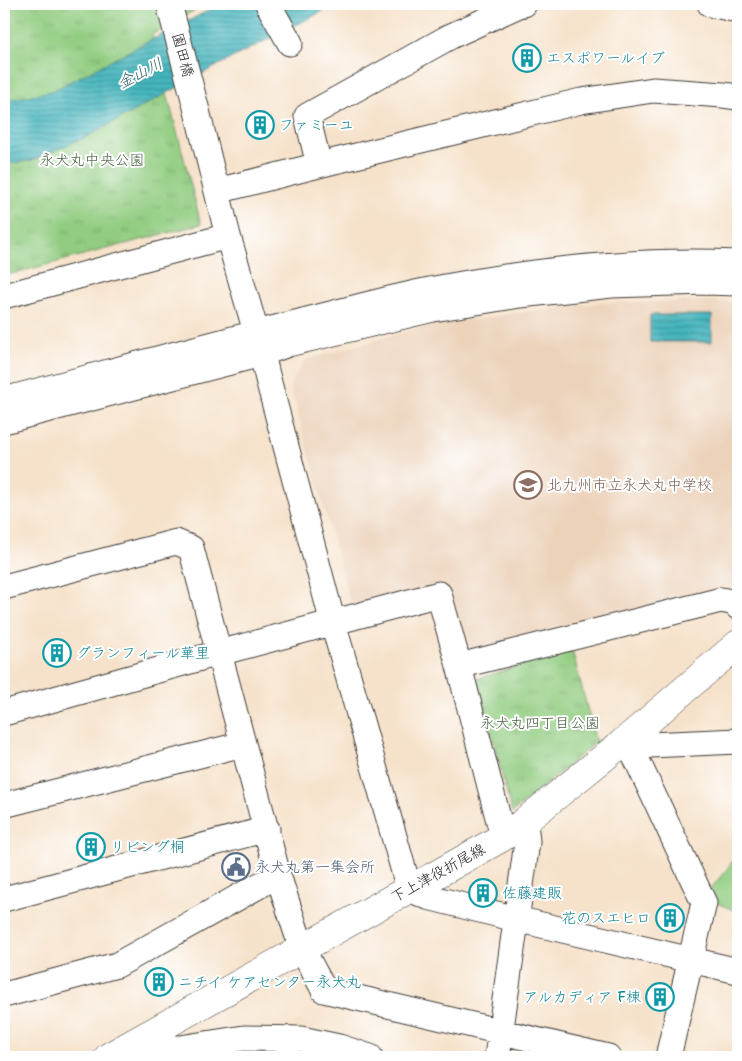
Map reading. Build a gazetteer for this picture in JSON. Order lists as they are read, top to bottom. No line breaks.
{"streets":{"main road":["下上津役折尾線"],"street":["園田橋"]},"crossings":[["園田橋","下上津役折尾線"]],"water":["金山川"],"parks":["永犬丸中央公園","永犬丸四丁目公園"],"places":{"building":["エスポワールイブ","ファミーユ","グランフィール華里","リビング桐","佐藤建販","花のスエヒロ","ニチイ ケアセンター永犬丸","アルカディア F棟"],"school or university":["北九州市立永犬丸中学校"],"public building":["永犬丸第一集会所"]}}
